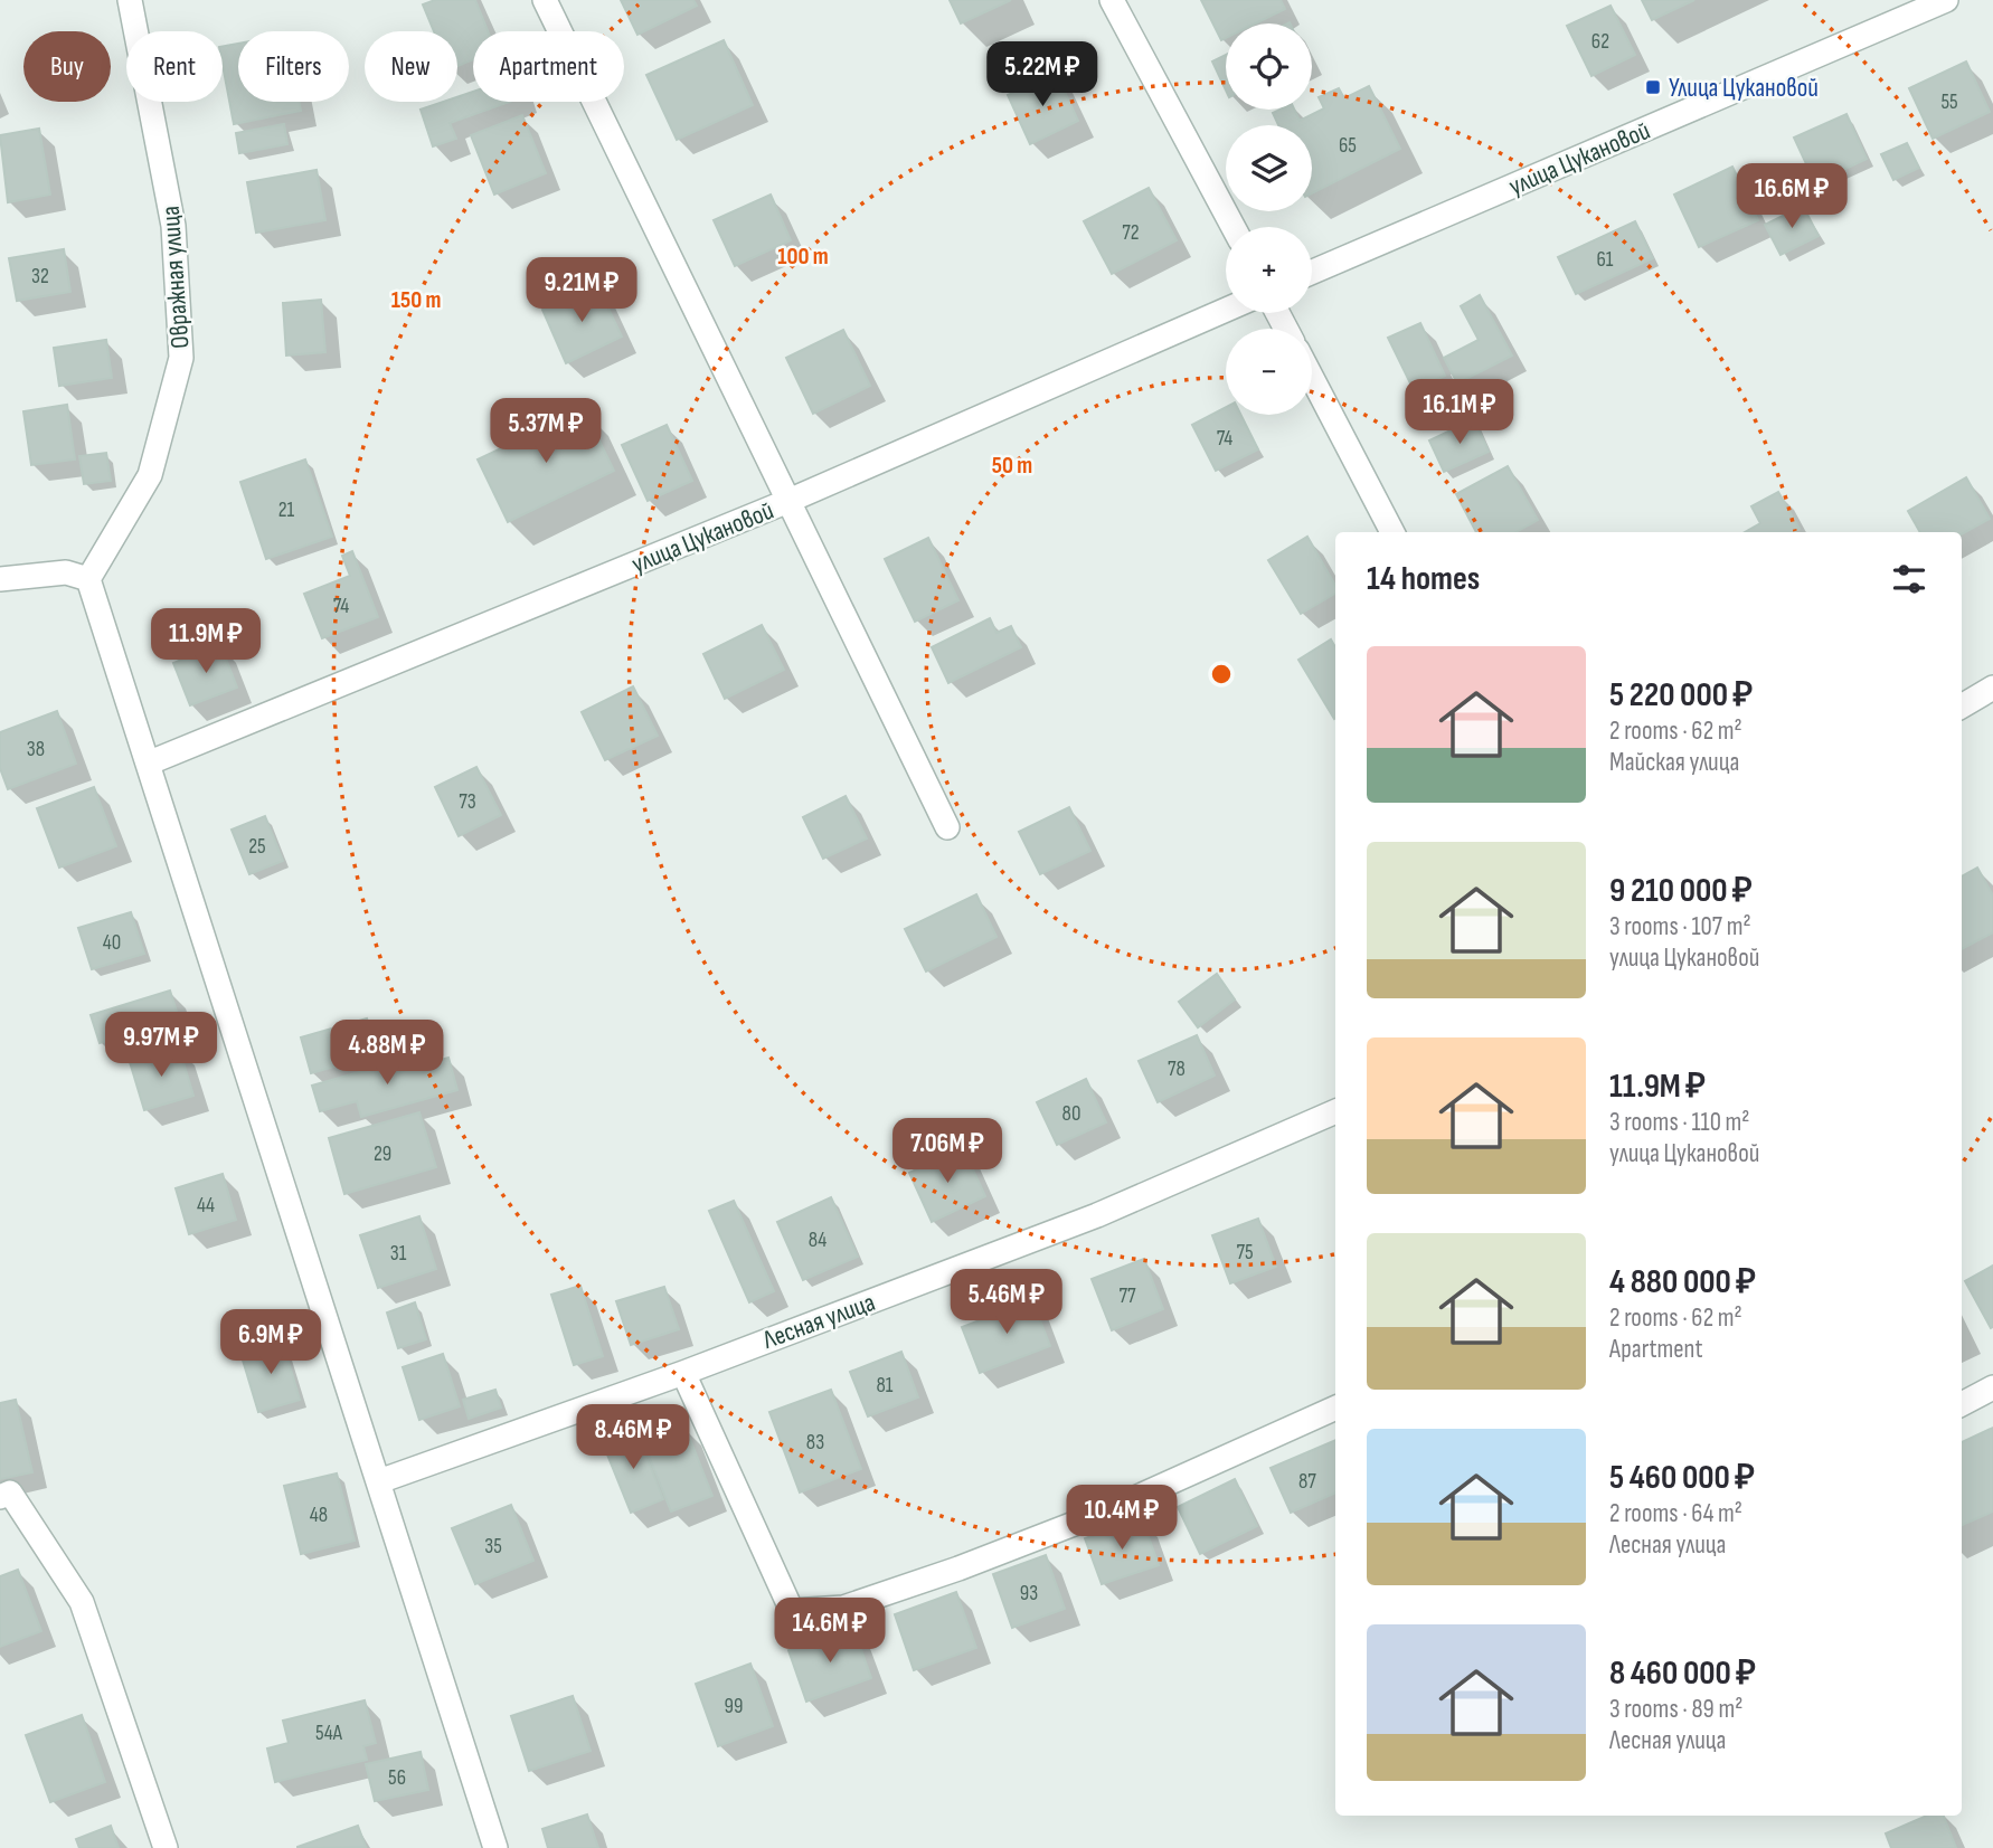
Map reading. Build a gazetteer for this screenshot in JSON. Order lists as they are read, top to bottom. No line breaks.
{"streets":{"street":["улица Цукановой","Овражная улица","Лесная улица"]},"places":{"transit":["Улица Цукановой"]},"house_numbers":["62","55","65","72","61","32","74","21","74","38","73","25","40","78","80","29","44","84","75","31","77","81","83","87","48","35","93","99","54А","56"],"page":{"map_buttons":["+","−"],"chip":["Buy","Rent","Filters","New","Apartment"],"price":["5.22M ₽","16.6M ₽","9.21M ₽","16.1M ₽","5.37M ₽","11.9M ₽","9.97M ₽","4.88M ₽","7.06M ₽","5.46M ₽","6.9M ₽","8.46M ₽","10.4M ₽","14.6M ₽"],"heading":"14 homes","list":[{"name":"5 220 000 ₽","note":"2 rooms · 62 m² · Майская улица"},{"name":"9 210 000 ₽","note":"3 rooms · 107 m² · улица Цукановой"},{"name":"11.9M ₽","note":"3 rooms · 110 m² · улица Цукановой"},{"name":"4 880 000 ₽","note":"2 rooms · 62 m² · Apartment"},{"name":"5 460 000 ₽","note":"2 rooms · 64 m² · Лесная улица"},{"name":"8 460 000 ₽","note":"3 rooms · 89 m² · Лесная улица"}]},"rings":["100 m","150 m","50 m"]}
